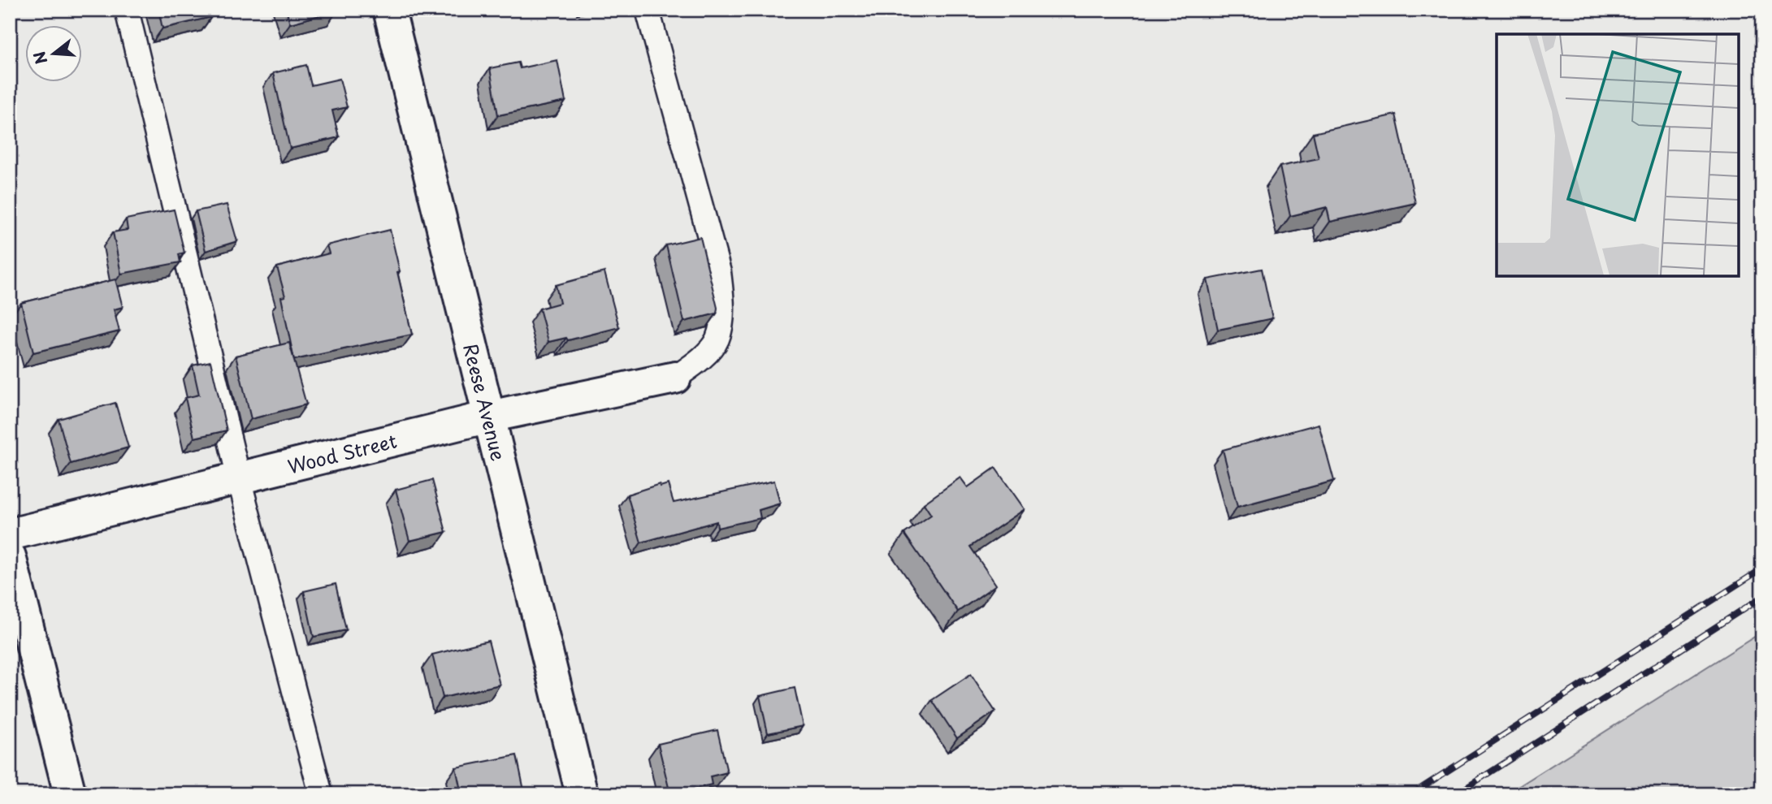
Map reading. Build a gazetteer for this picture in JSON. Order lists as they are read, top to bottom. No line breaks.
{"streets":{"street":["Reese Avenue","Wood Street"]},"crossings":[["Reese Avenue","Wood Street"]],"north":"left"}
